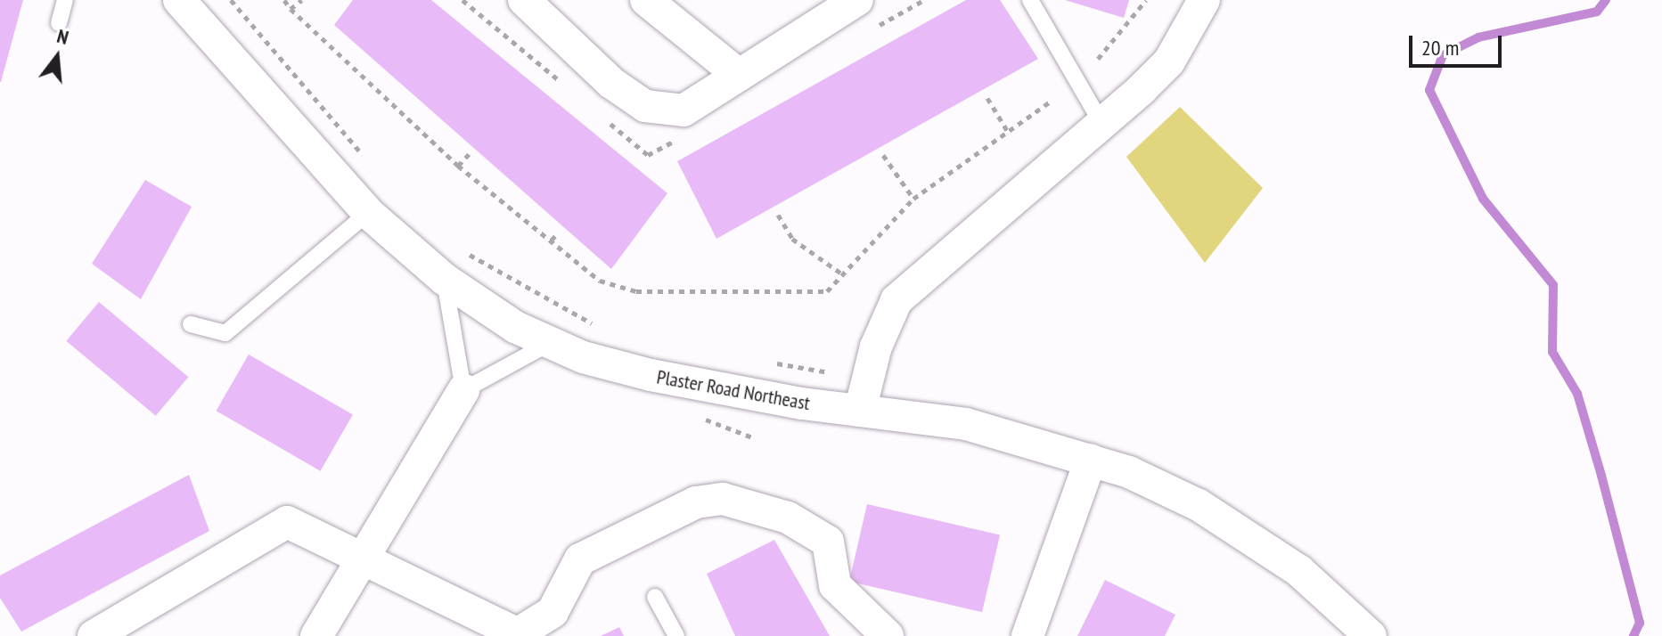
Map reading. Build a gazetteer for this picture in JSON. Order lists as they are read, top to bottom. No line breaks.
{"streets":{"street":["Plaster Road Northeast"]},"scale_bar":"20 m","north":"top"}
